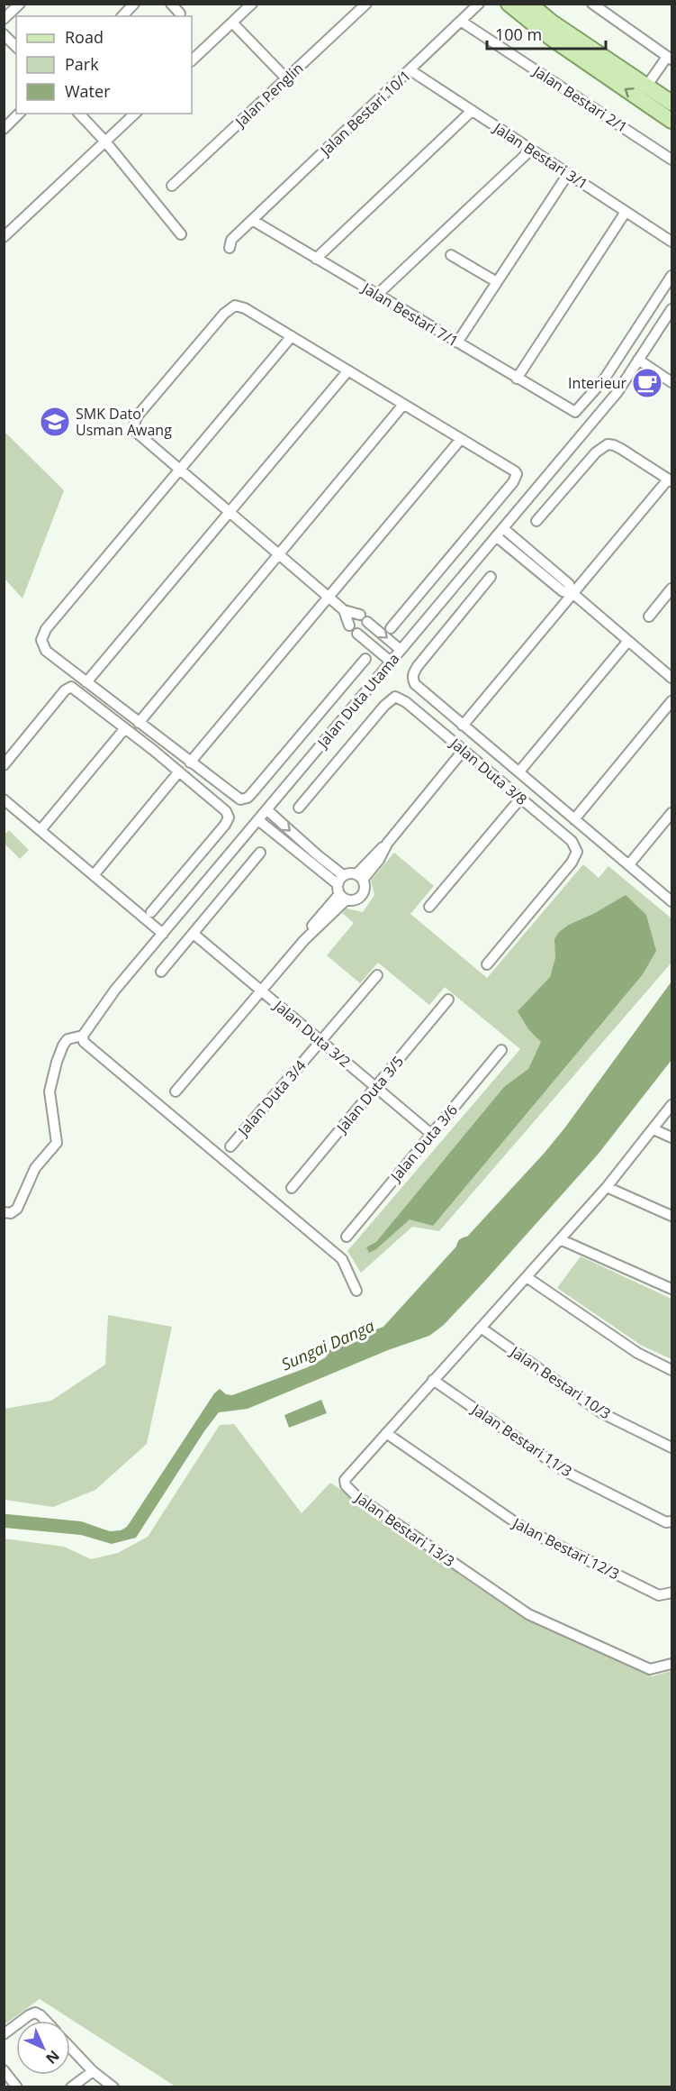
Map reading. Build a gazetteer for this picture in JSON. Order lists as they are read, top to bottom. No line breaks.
{"streets":{"street":["Jalan Penglin","Jalan Bestari 2/1","Jalan Bestari 10/1","Jalan Bestari 3/1","Jalan Bestari 7/1","Jalan Duta Utama","Jalan Duta 3/8","Jalan Duta 3/2","Jalan Duta 3/5","Jalan Duta 3/4","Jalan Duta 3/6","Jalan Bestari 10/3","Jalan Bestari 11/3","Jalan Bestari 13/3","Jalan Bestari 12/3"]},"crossings":[["Jalan Bestari 2/1","Jalan Bestari 10/1"],["Jalan Bestari 10/1","Jalan Bestari 3/1"],["Jalan Bestari 10/1","Jalan Bestari 7/1"],["Jalan Duta 3/2","Jalan Duta 3/5"],["Jalan Duta 3/2","Jalan Duta 3/4"],["Jalan Duta 3/2","Jalan Duta 3/6"],["Jalan Bestari 10/3","Jalan Bestari 13/3"],["Jalan Bestari 11/3","Jalan Bestari 13/3"],["Jalan Bestari 13/3","Jalan Bestari 12/3"]],"water":["Sungai Danga"],"places":{"cafe":["Interieur"],"school or university":["SMK Dato' Usman Awang"]},"legend":["Road","Park","Water"],"scale_bar":"100 m","north":"bottom right"}
